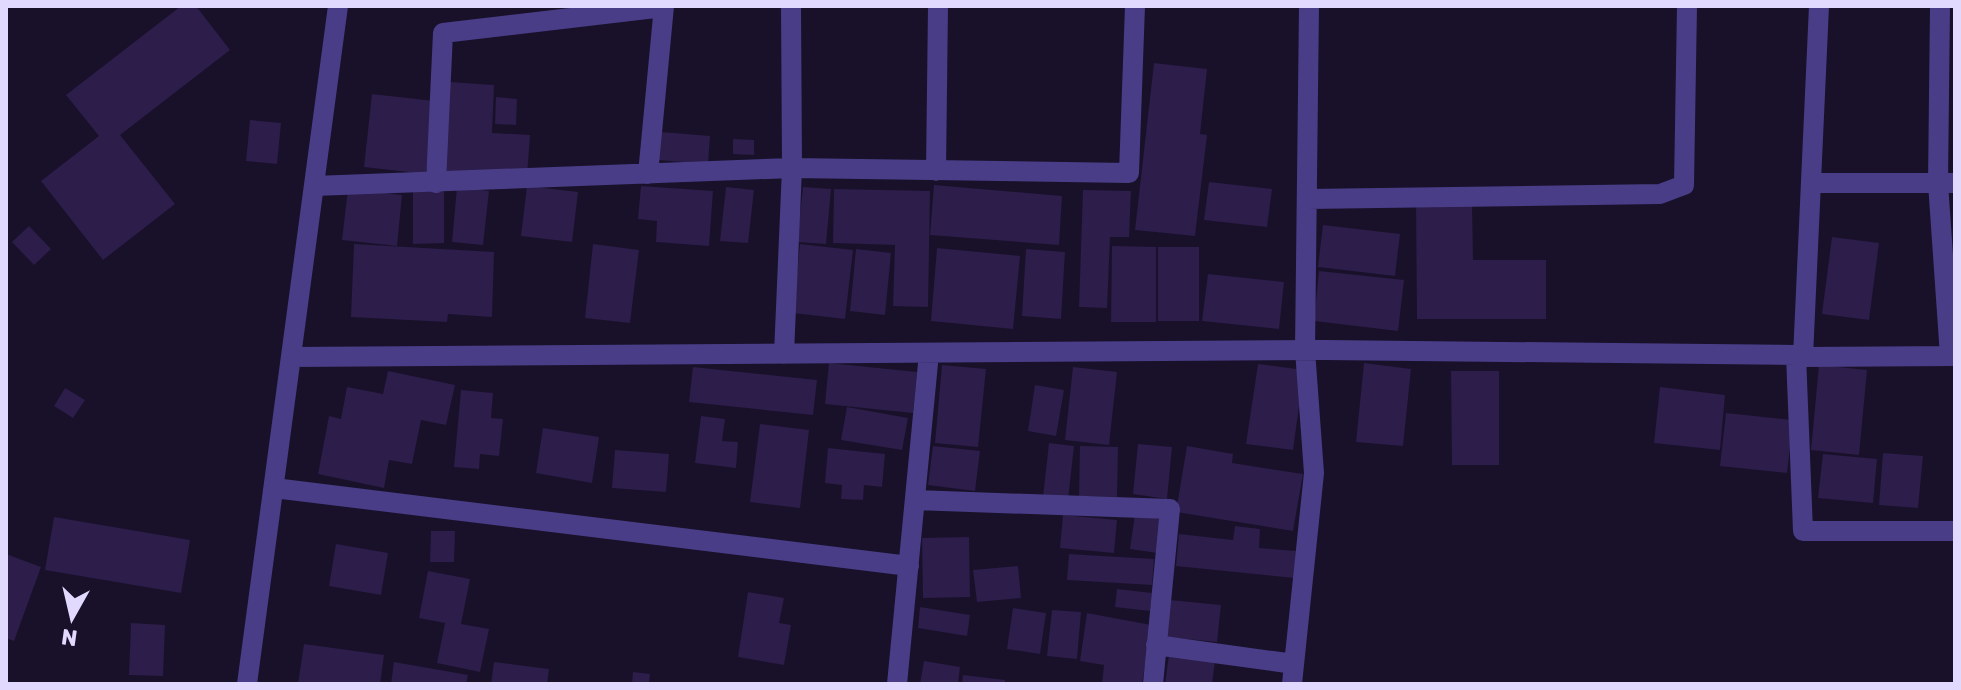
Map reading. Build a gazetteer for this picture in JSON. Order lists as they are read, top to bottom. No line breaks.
{"north":"bottom"}
